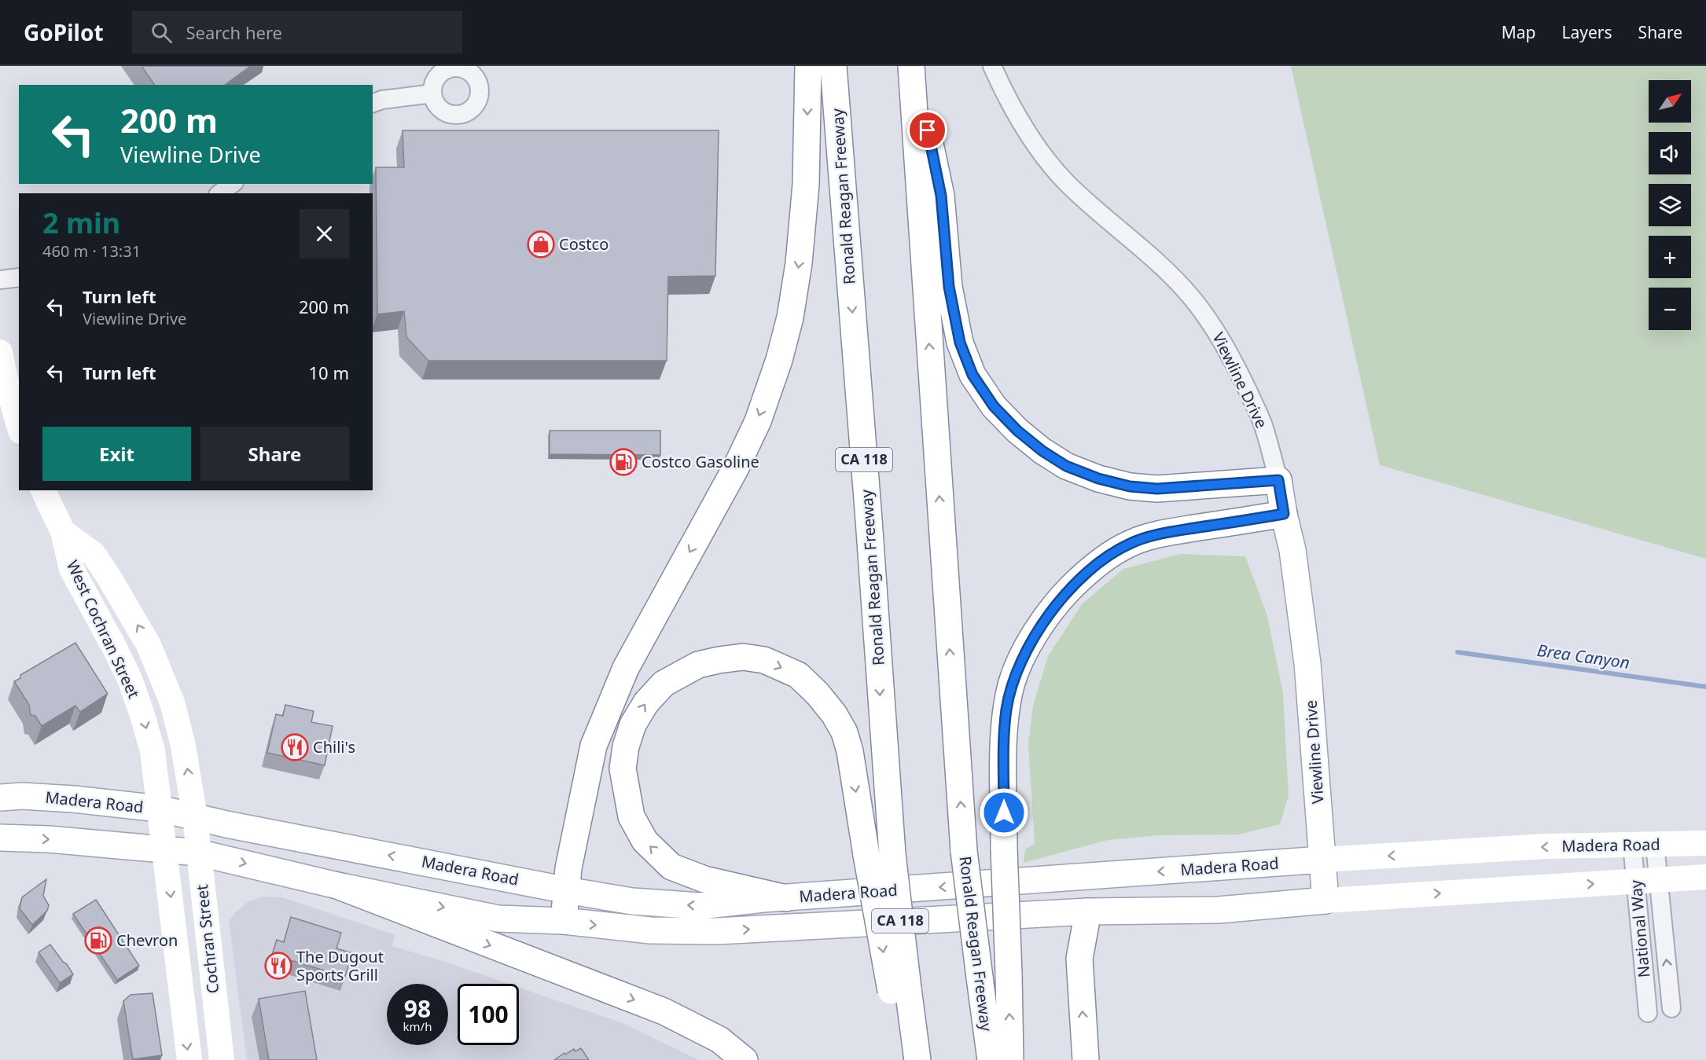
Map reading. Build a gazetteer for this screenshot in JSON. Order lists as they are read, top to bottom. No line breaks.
{"streets":{"main road":["Ronald Reagan Freeway","Viewline Drive","CA 118","Madera Road"],"street":["West Cochran Street","National Way","Cochran Street"]},"crossings":[["Viewline Drive","Madera Road"],["West Cochran Street","Madera Road"],["West Cochran Street","Cochran Street"],["Madera Road","National Way"],["Madera Road","Cochran Street"]],"water":["Brea Canyon"],"places":{"shop":["Costco"],"fuel station":["Costco Gasoline","Chevron"],"restaurant":["Chili's","The Dugout Sports Grill"]},"north":"top right","page":{"header":"GoPilot","search":"Search here","nav":["Map","Layers","Share"],"map_buttons":["+","−"],"turn":["200 m","Viewline Drive"],"heading":["2 min","460 m · 13:31"],"list":[{"name":"Turn left","note":"Viewline Drive","value":"200 m"},{"name":"Turn left","value":"10 m"}],"buttons":["Exit","Share"],"speed":"98 km/h","limit":"100"}}
